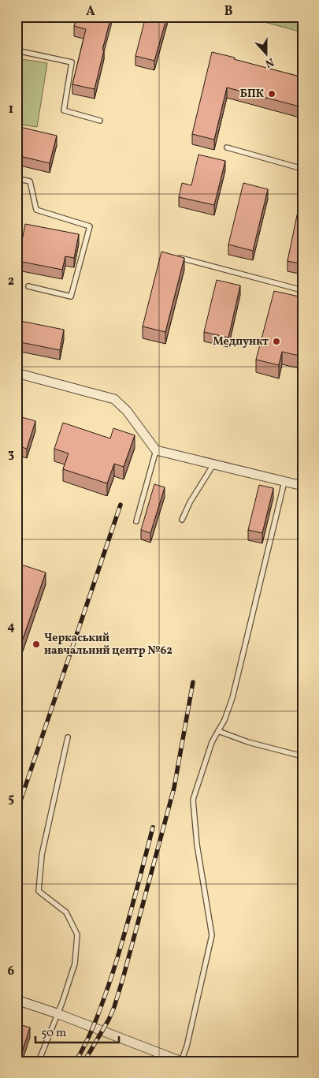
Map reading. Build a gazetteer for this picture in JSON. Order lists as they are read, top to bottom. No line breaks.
{"places":["БПК","Медпункт","Черкаський навчальний центр №62"],"scale_bar":"50 m","north":"bottom","grid":{"columns":["A","B"],"rows":["1","2","3","4","5","6"]}}
